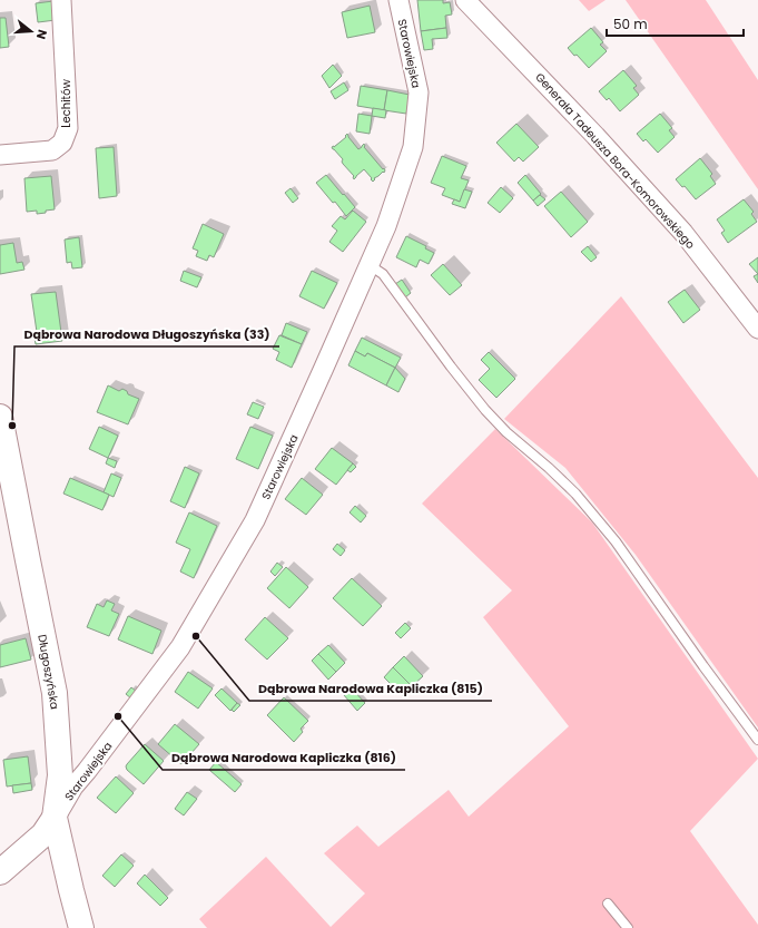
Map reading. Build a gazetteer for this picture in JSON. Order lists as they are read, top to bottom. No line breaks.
{"streets":{"street":["Starowiejska","Lechitów","Generała Tadeusza Bora-Komorowskiego","Długoszyńska"]},"crossings":[["Starowiejska","Długoszyńska"]],"places":["Dąbrowa Narodowa Długoszyńska (33)","Dąbrowa Narodowa Kapliczka (815)","Dąbrowa Narodowa Kapliczka (816)"],"scale_bar":"50 m","north":"right"}
